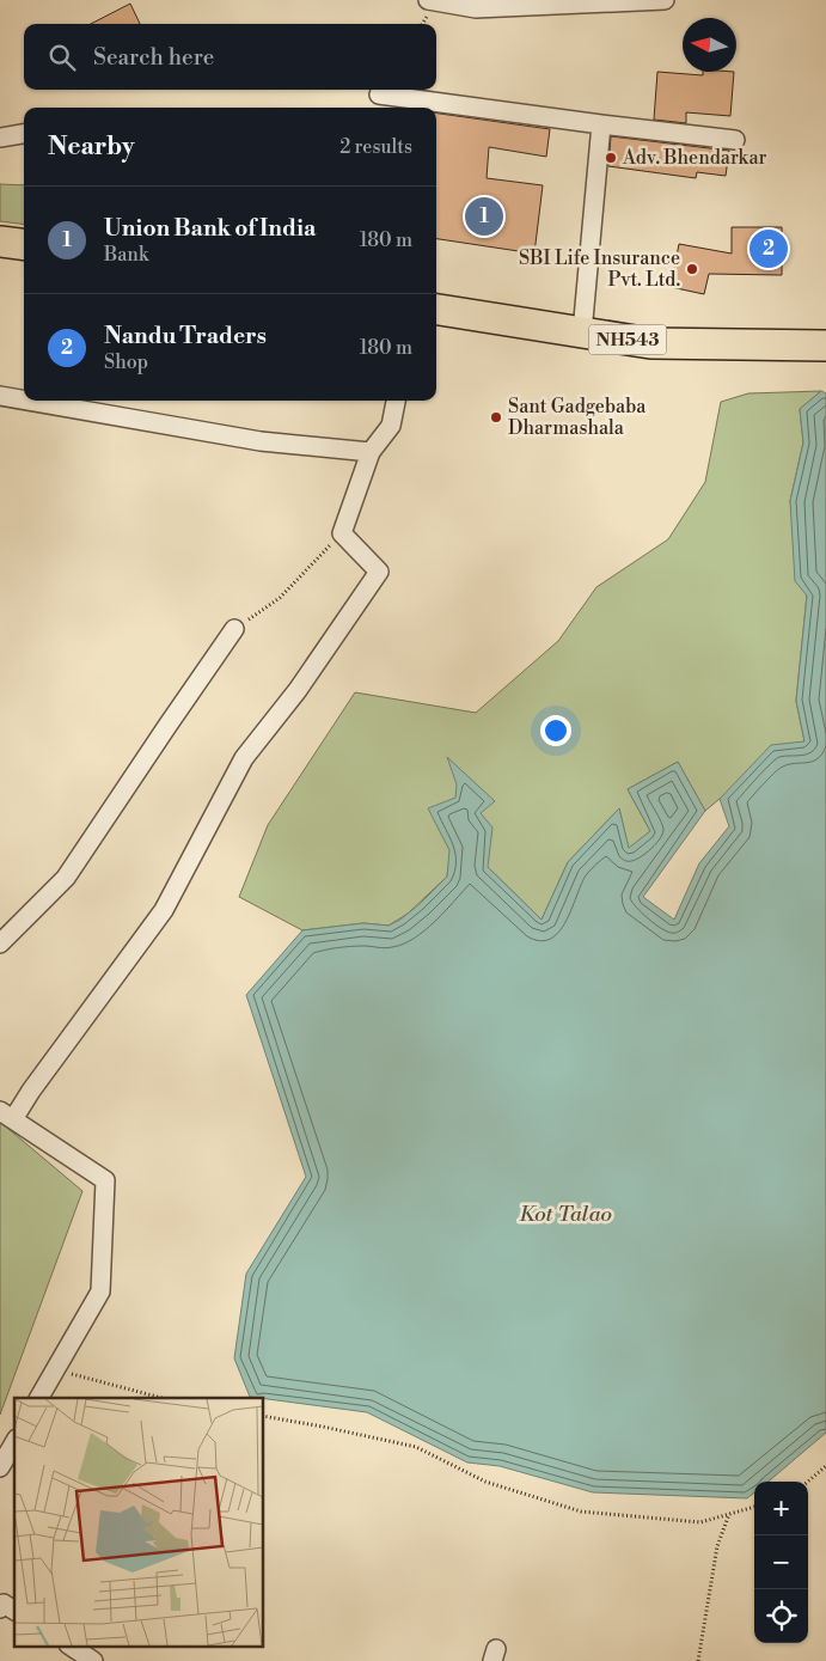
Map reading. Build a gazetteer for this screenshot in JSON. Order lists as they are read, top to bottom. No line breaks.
{"streets":{"highway":["NH543"]},"water":["Kot Talao"],"places":["Adv. Bhendarkar","SBI Life Insurance Pvt. Ltd.","Sant Gadgebaba Dharmashala"],"north":"left","page":{"search":"Search here","heading":["Nearby","2 results"],"list":[{"mark":"1","name":"Union Bank of India","note":"Bank","value":"180 m"},{"mark":"2","name":"Nandu Traders","note":"Shop","value":"180 m"}],"pins":["1","2"],"map_buttons":["+","−"]}}
